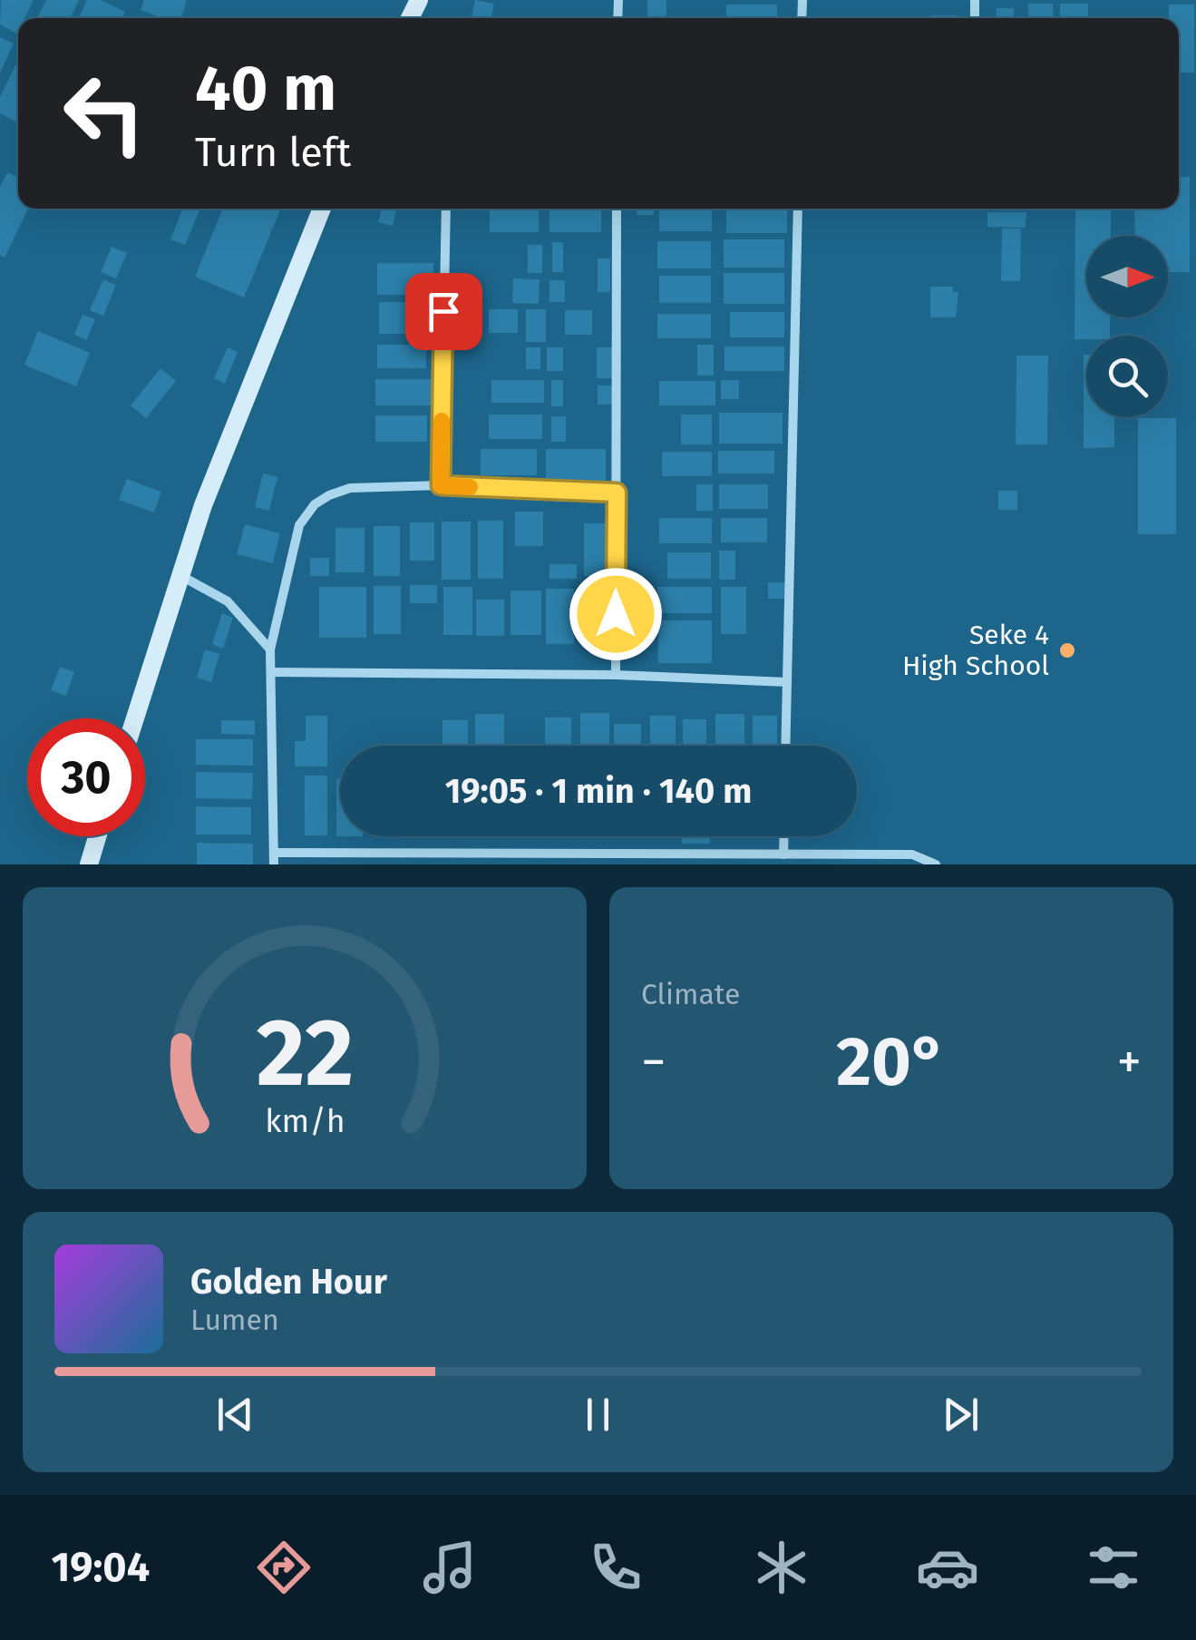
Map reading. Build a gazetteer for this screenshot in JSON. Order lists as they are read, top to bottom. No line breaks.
{"places":["Seke 4 High School"],"north":"right","page":{"turn":["40 m","Turn left"],"limit":"30","trip":"19:05 · 1 min · 140 m","tile":"Climate","heat":["−","20°","+"],"song":["Golden Hour","Lumen"],"tabs":"19:04","gauge":["22","km/h"]}}
